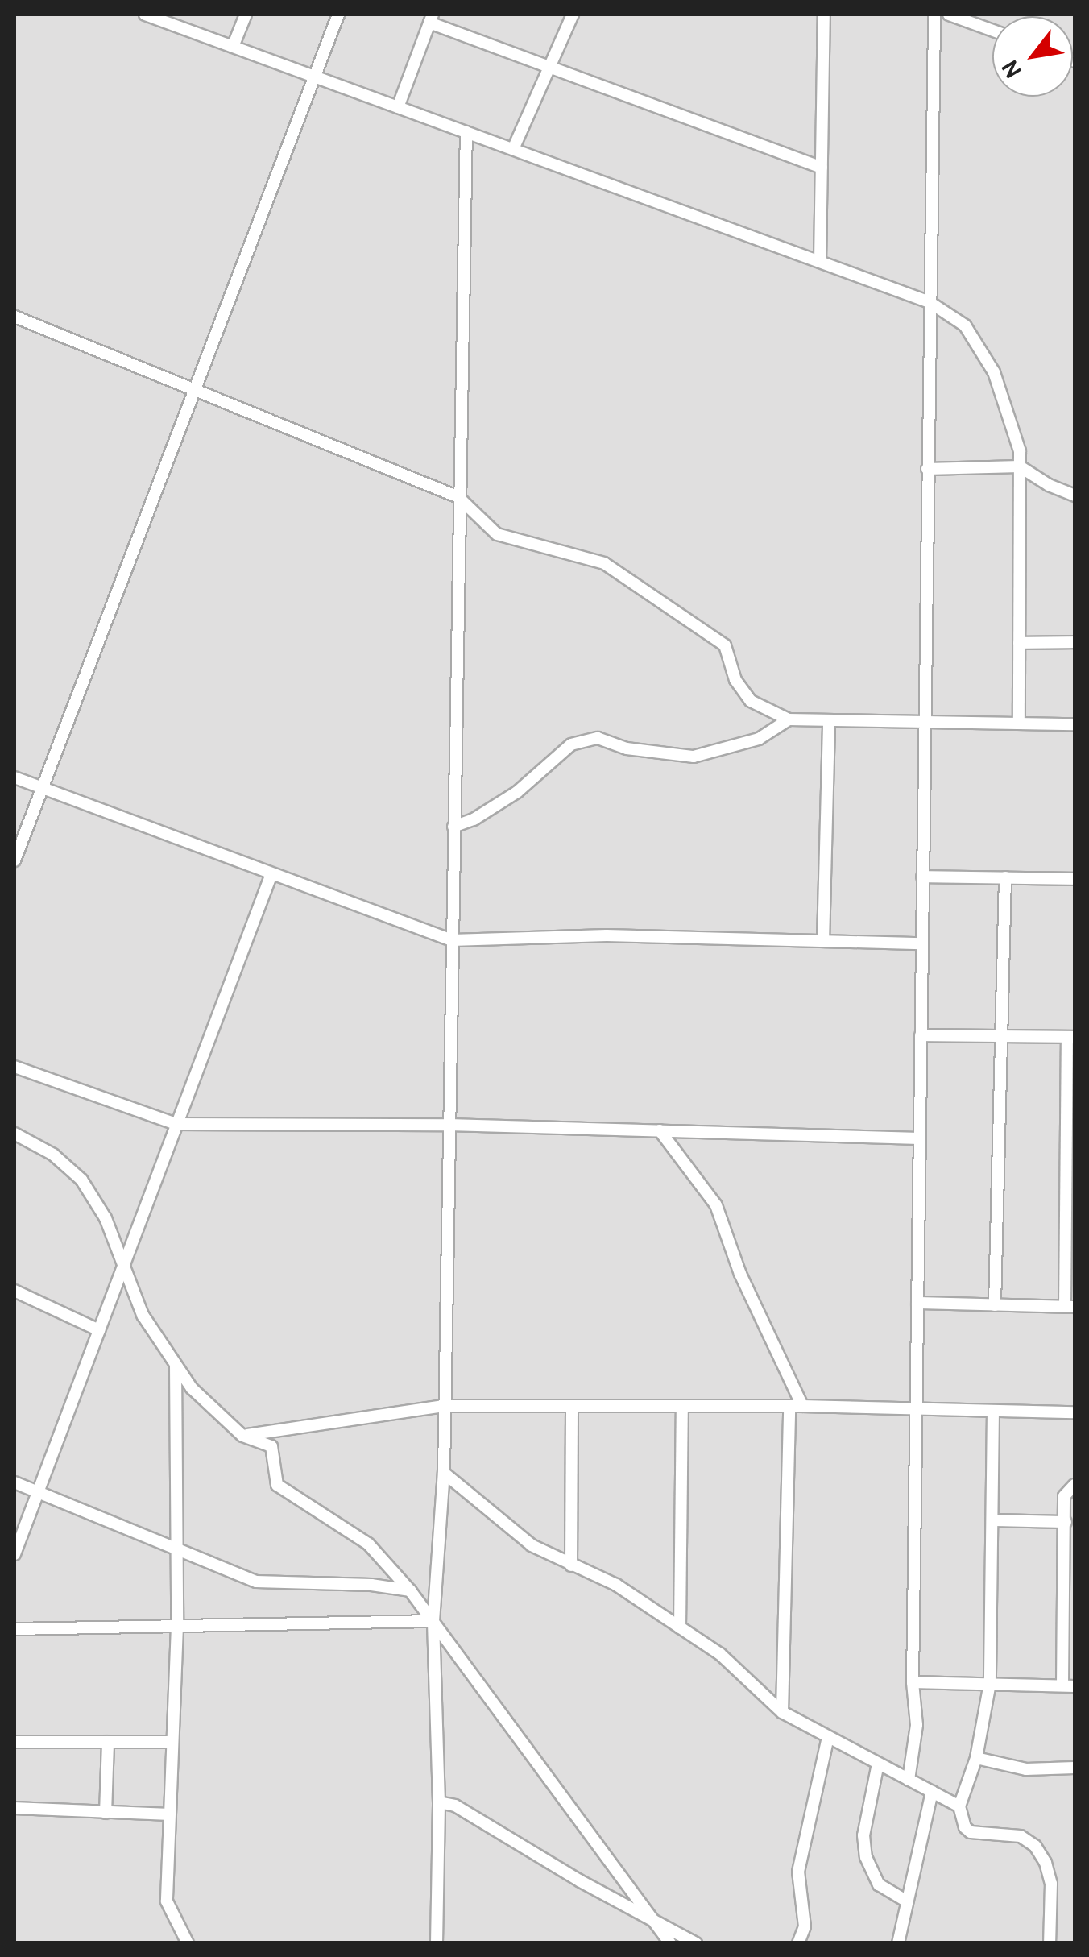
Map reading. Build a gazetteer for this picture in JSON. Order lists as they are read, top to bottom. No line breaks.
{"north":"bottom left"}
